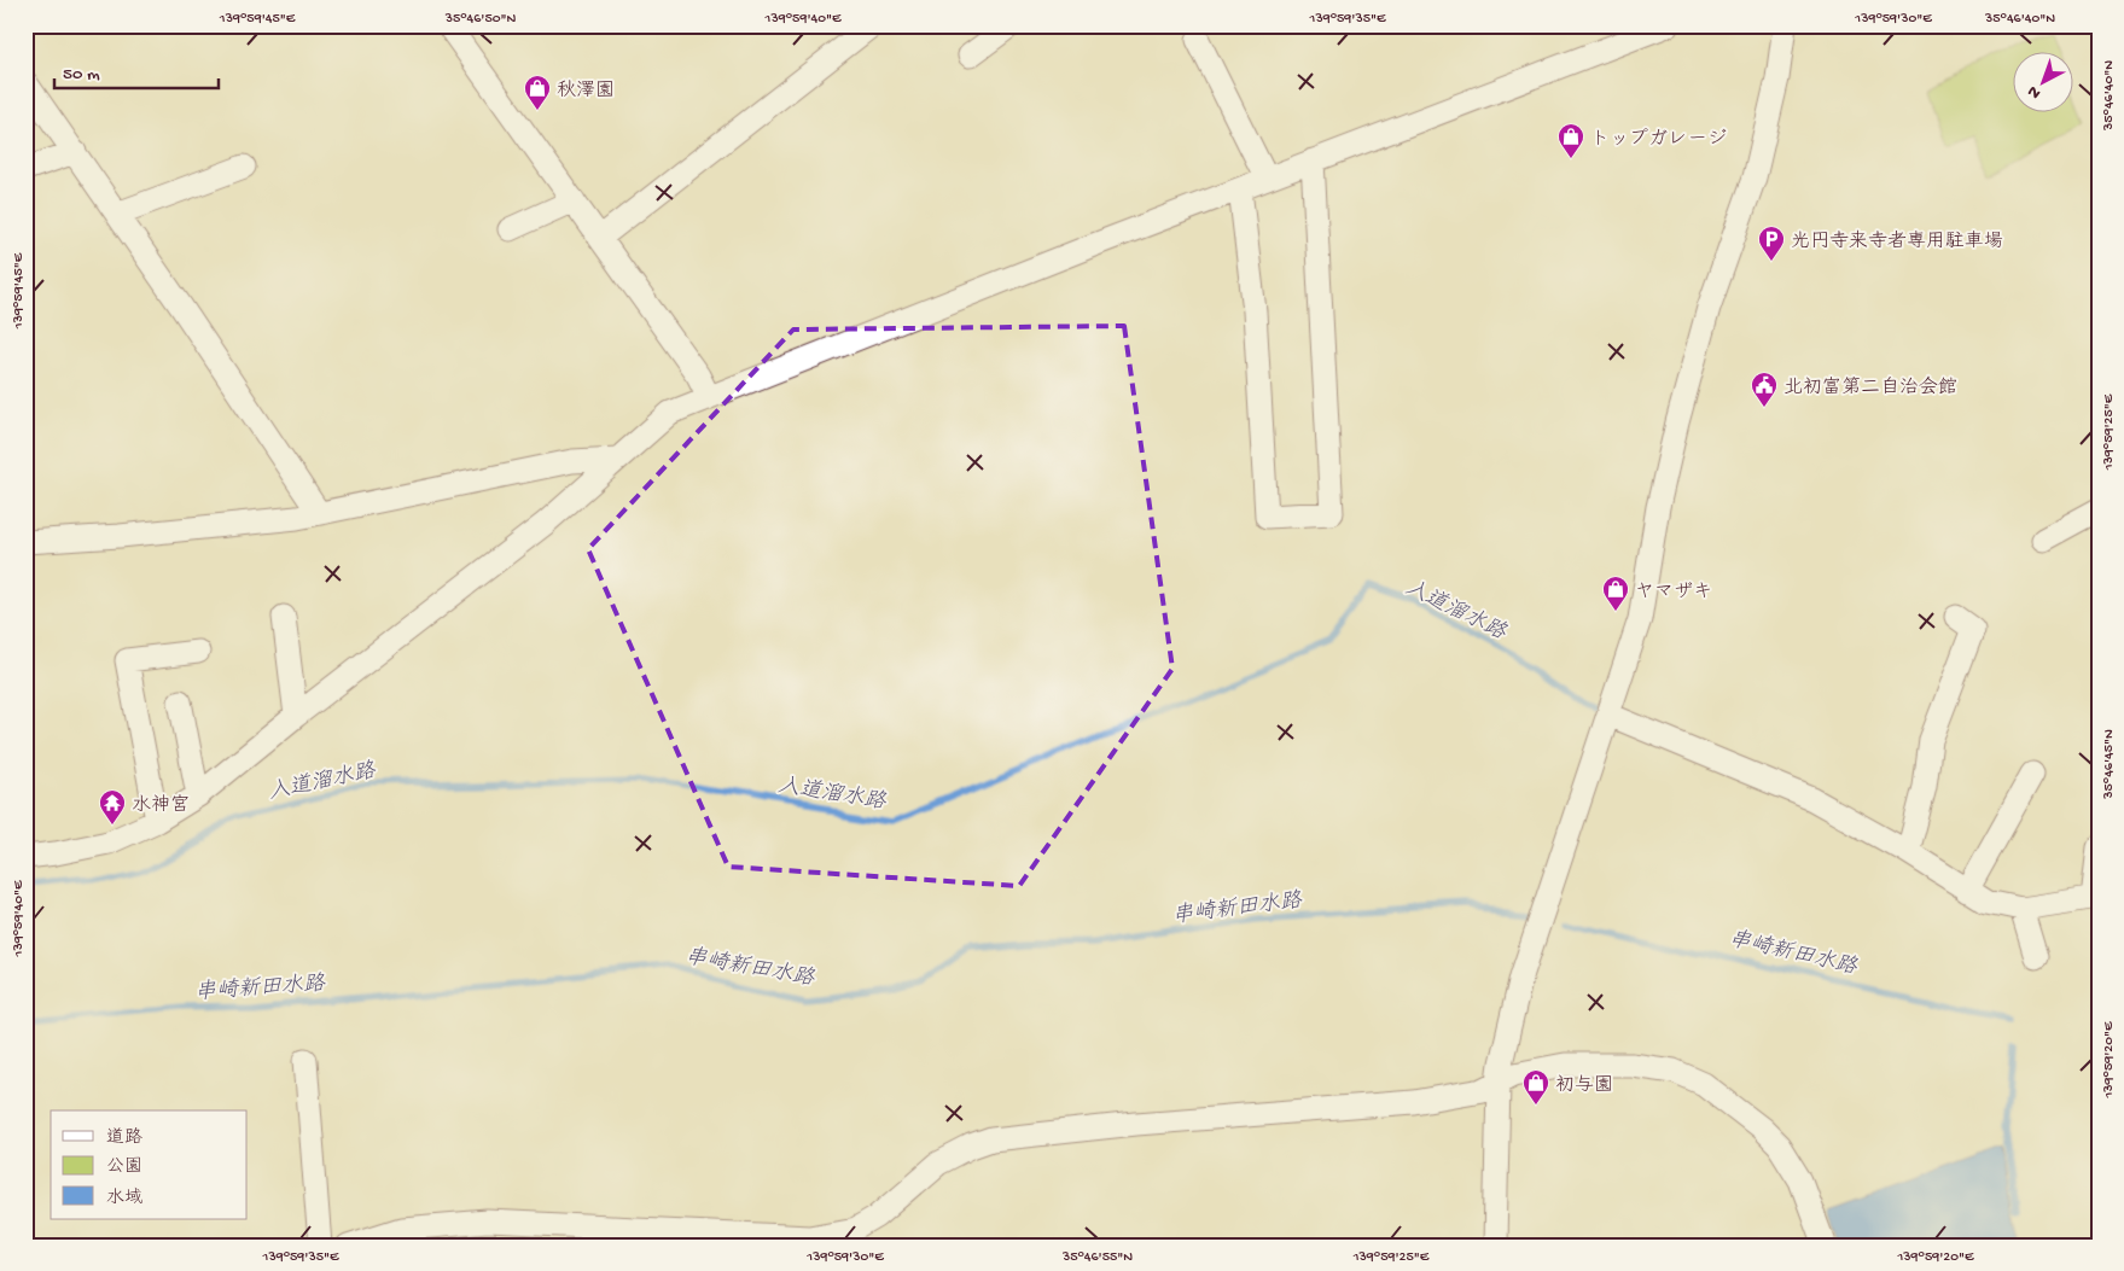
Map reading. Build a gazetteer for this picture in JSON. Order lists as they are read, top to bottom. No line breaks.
{"water":["入道溜水路","串崎新田水路"],"places":{"shop":["秋澤園","トップガレージ","ヤマザキ","初与園"],"parking":["光円寺来寺者専用駐車場"],"public building":["北初富第二自治会館"],"temple":["水神宮"]},"legend":["道路","公園","水域"],"scale_bar":"50 m","north":"bottom left","coordinates":["139°59'45\"E","35°46'50\"N","139°59'40\"E","139°59'35\"E","139°59'30\"E","35°46'40\"N","139°59'25\"E","35°46'45\"N","139°59'20\"E","35°46'55\"N"]}
